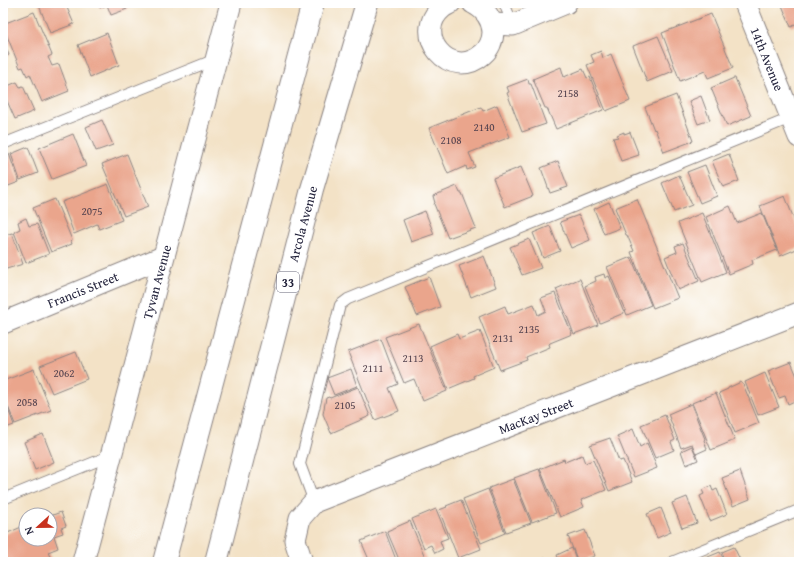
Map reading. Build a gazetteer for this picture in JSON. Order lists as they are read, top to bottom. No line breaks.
{"streets":{"main road":["Arcola Avenue","33"],"street":["14th Avenue","Tyvan Avenue","Francis Street","MacKay Street"]},"crossings":[["Tyvan Avenue","Francis Street"]],"house_numbers":["2158","2140","2108","2075","2135","2131","2113","2111","2062","2058","2105"],"north":"left"}
